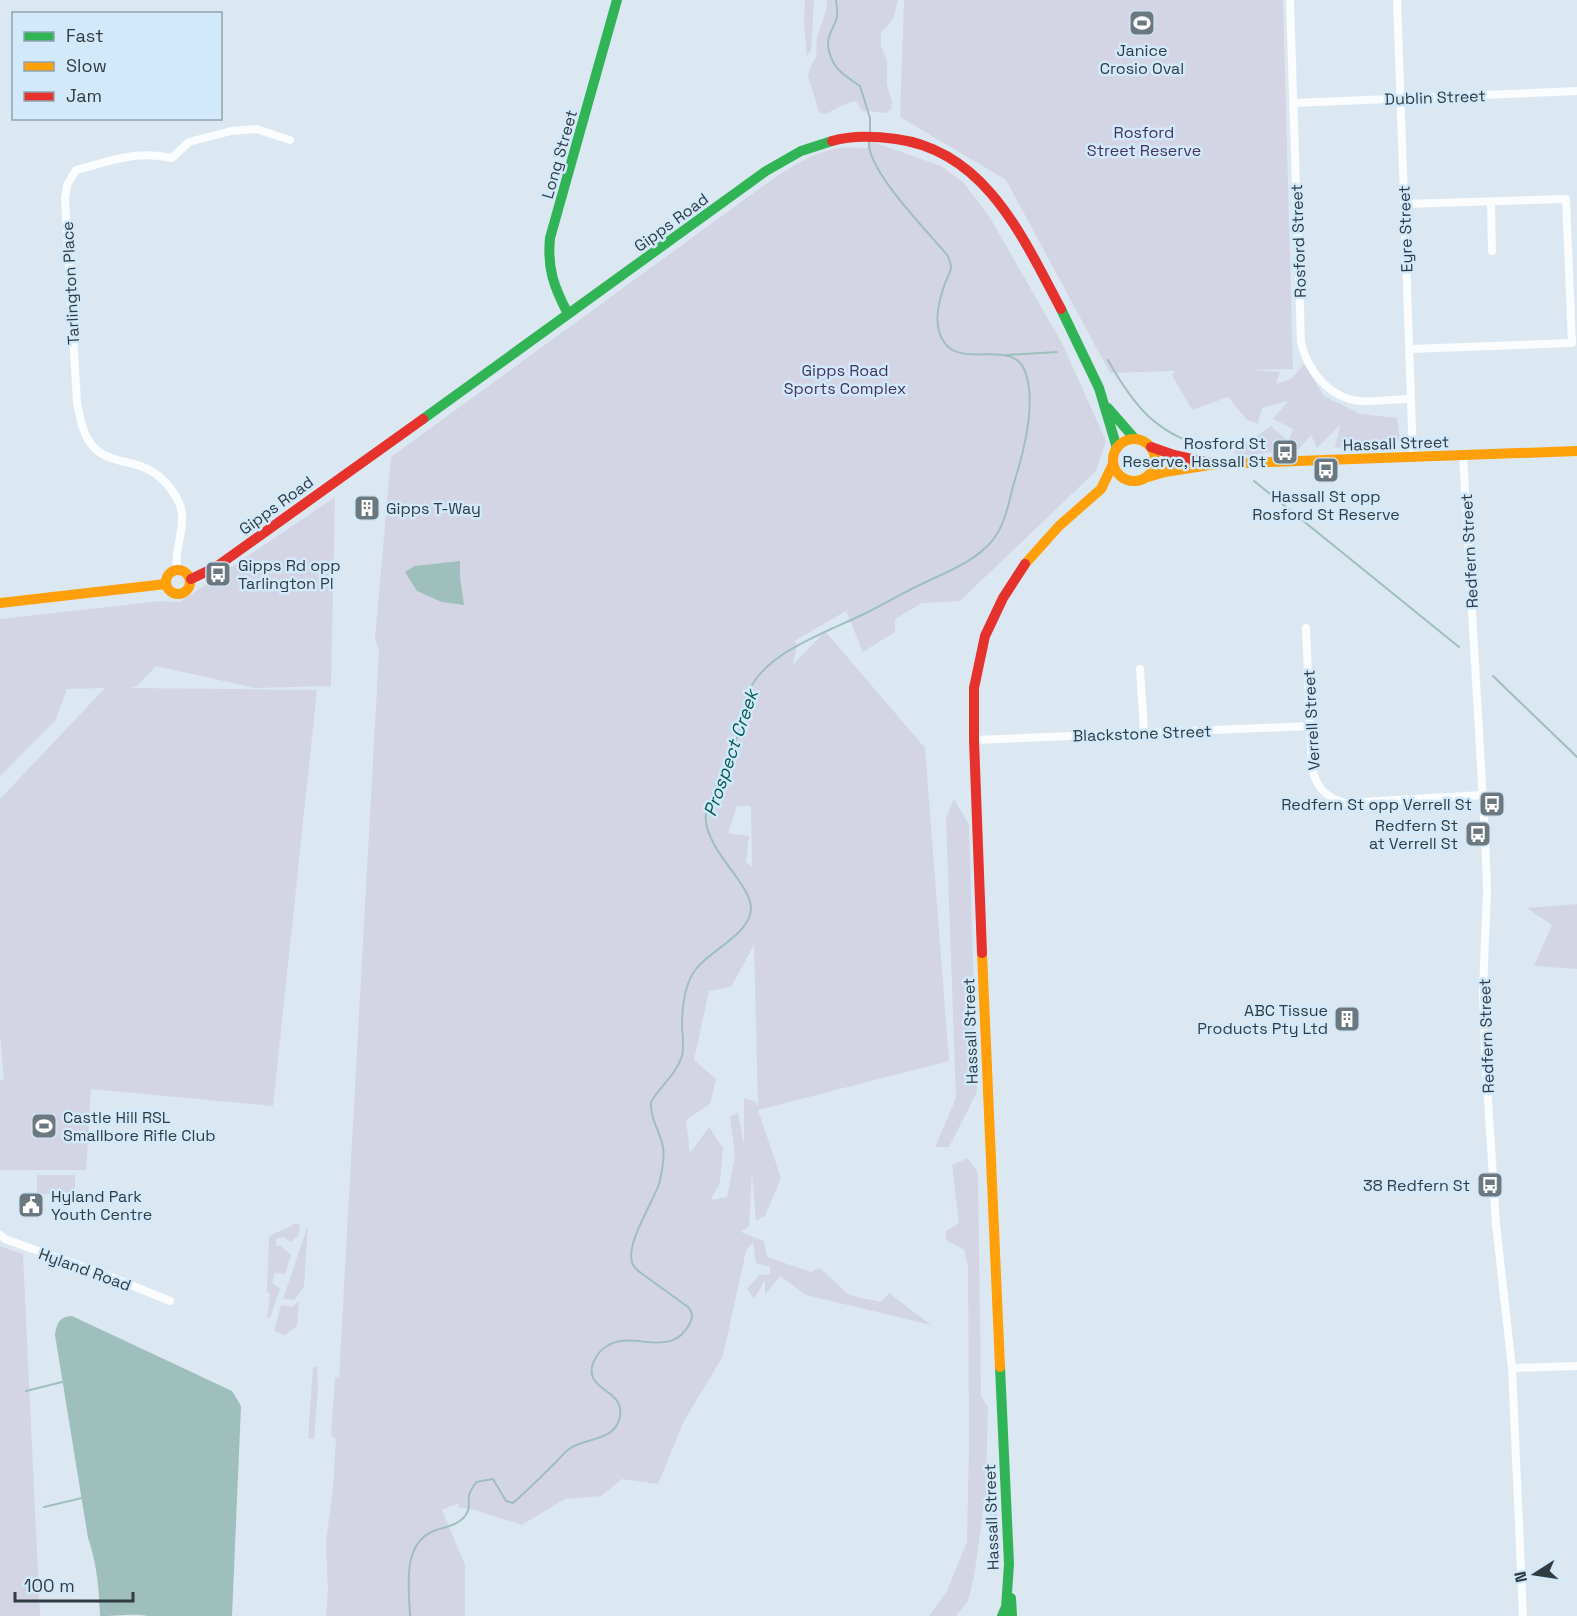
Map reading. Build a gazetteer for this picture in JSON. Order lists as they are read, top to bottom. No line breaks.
{"streets":{"main road":["Long Street","Gipps Road","Hassall Street"],"street":["Dublin Street","Eyre Street","Rosford Street","Tarlington Place","Redfern Street","Verrell Street","Blackstone Street","Hyland Road"]},"crossings":[["Dublin Street","Eyre Street"],["Dublin Street","Rosford Street"],["Long Street","Gipps Road"],["Gipps Road","Tarlington Place"],["Gipps Road","Hassall Street"],["Eyre Street","Rosford Street"],["Eyre Street","Hassall Street"],["Hassall Street","Redfern Street"],["Hassall Street","Blackstone Street"],["Redfern Street","Verrell Street"],["Verrell Street","Blackstone Street"]],"water":["Prospect Creek"],"parks":["Rosford Street Reserve","Gipps Road Sports Complex"],"places":{"sports":["Janice Crosio Oval","Castle Hill RSL Smallbore Rifle Club"],"bus stop":["Rosford St Reserve, Hassall St","Hassall St opp Rosford St Reserve","Gipps Rd opp Tarlington Pl","Redfern St opp Verrell St","Redfern St at Verrell St","38 Redfern St"],"building":["Gipps T-Way","ABC Tissue Products Pty Ltd"],"public building":["Hyland Park Youth Centre"]},"legend":["Fast","Slow","Jam"],"scale_bar":"100 m","north":"left"}
